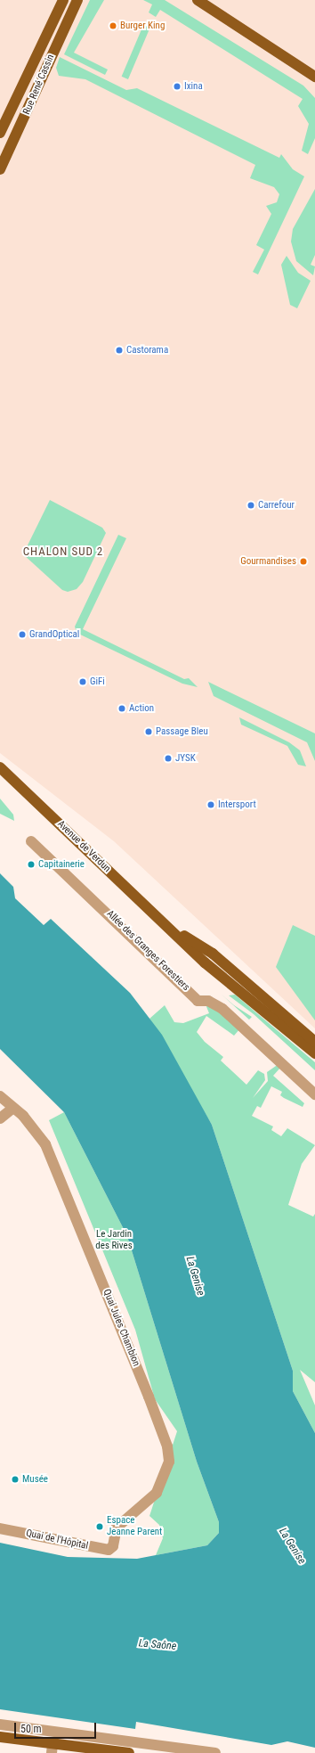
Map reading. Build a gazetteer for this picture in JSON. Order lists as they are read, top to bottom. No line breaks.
{"streets":{"main road":["Rue René Cassin","Avenue de Verdun"],"street":["Allée des Granges Forestiers","Quai Jules Chambion","Quai de l'Hôpital"]},"crossings":[["Quai Jules Chambion","Quai de l'Hôpital"]],"districts":["CHALON SUD 2"],"water":["La Genise","La Saône"],"parks":["Le Jardin des Rives"],"places":["Burger King","Ixina","Castorama","Carrefour","Gourmandises","GrandOptical","GiFi","Action","Passage Bleu","JYSK","Intersport","Capitainerie","Musée","Espace Jeanne Parent"],"scale_bar":"50 m"}
